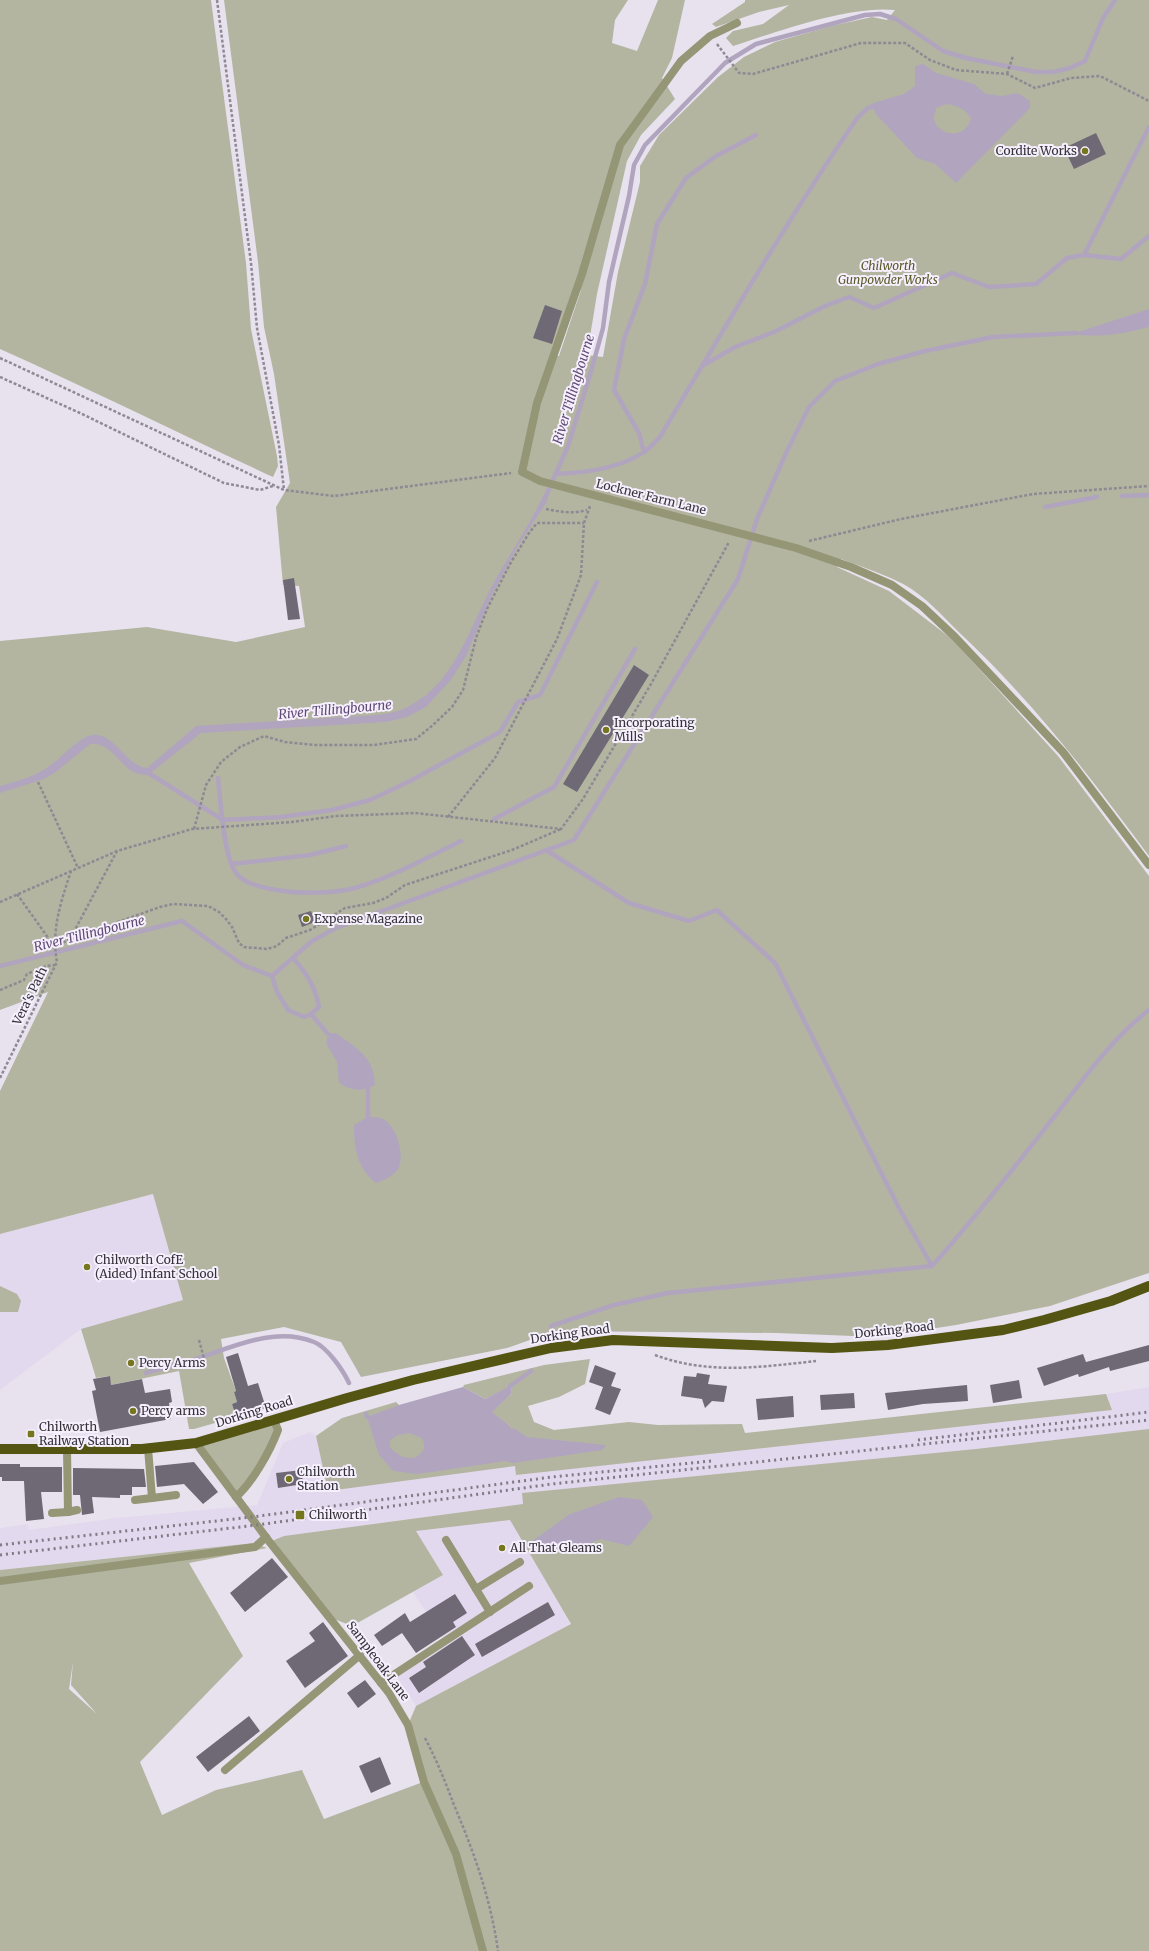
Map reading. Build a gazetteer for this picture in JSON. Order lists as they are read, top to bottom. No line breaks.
{"streets":{"main road":["Dorking Road"],"street":["Lockner Farm Lane","Sampleoak Lane"],"path":["Vera's Path"]},"crossings":[["Dorking Road","Sampleoak Lane"]],"water":["River Tillingbourne"],"parks":["Chilworth Gunpowder Works"],"places":{"other":["Cordite Works","Incorporating Mills","Expense Magazine","Chilworth CofE (Aided) Infant School","Percy Arms","Percy arms","Chilworth Station","All That Gleams"],"transit":["Chilworth Railway Station","Chilworth"]}}
